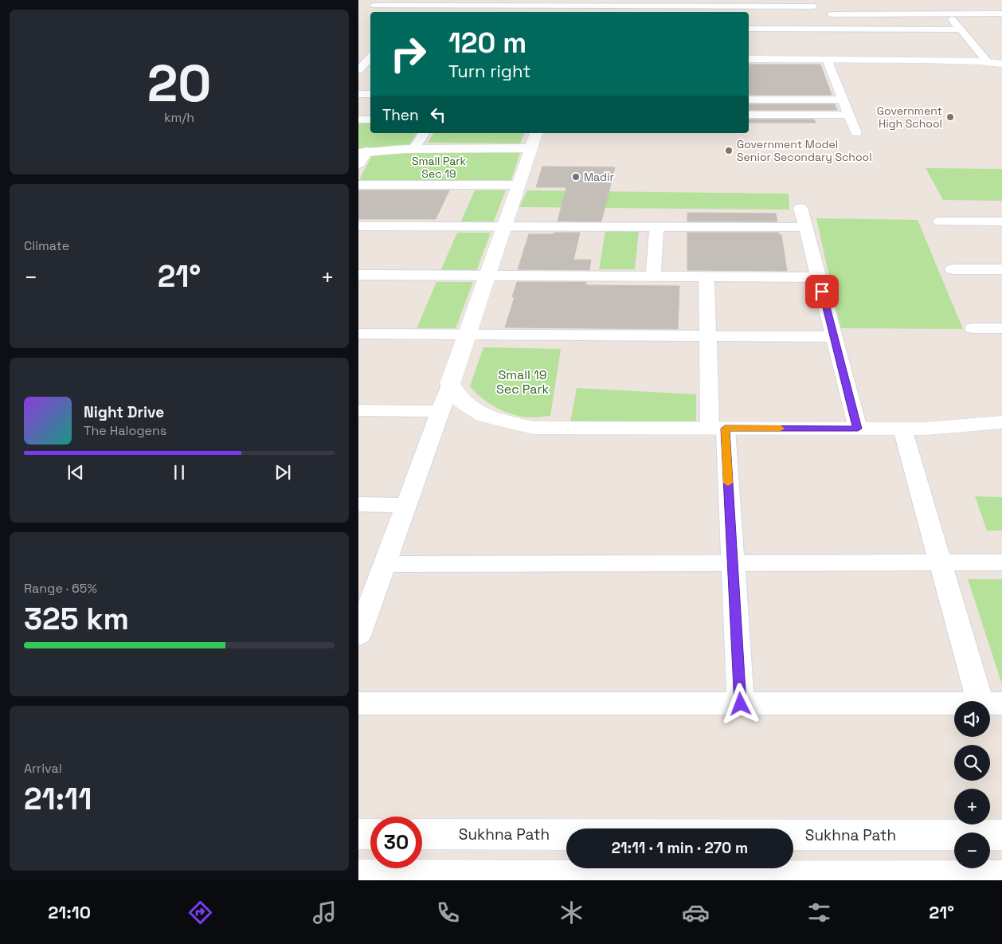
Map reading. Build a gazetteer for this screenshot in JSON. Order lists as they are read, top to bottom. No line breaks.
{"streets":{"street":["Sukhna Path"]},"parks":["Small Park Sec 19","Small 19 Sec Park"],"places":["Government High School","Government Model Senior Secondary School","Madir"],"page":{"tile":[["20","km/h"],"Climate",["Range · 65%","325 km"],["Arrival","21:11"]],"turn":["120 m","Turn right"],"then":"Then","heat":["−","21°","+"],"song":["Night Drive","The Halogens"],"map_buttons":["+","−"],"limit":"30","trip":"21:11 · 1 min · 270 m","tabs":["21:10","21°"]}}
